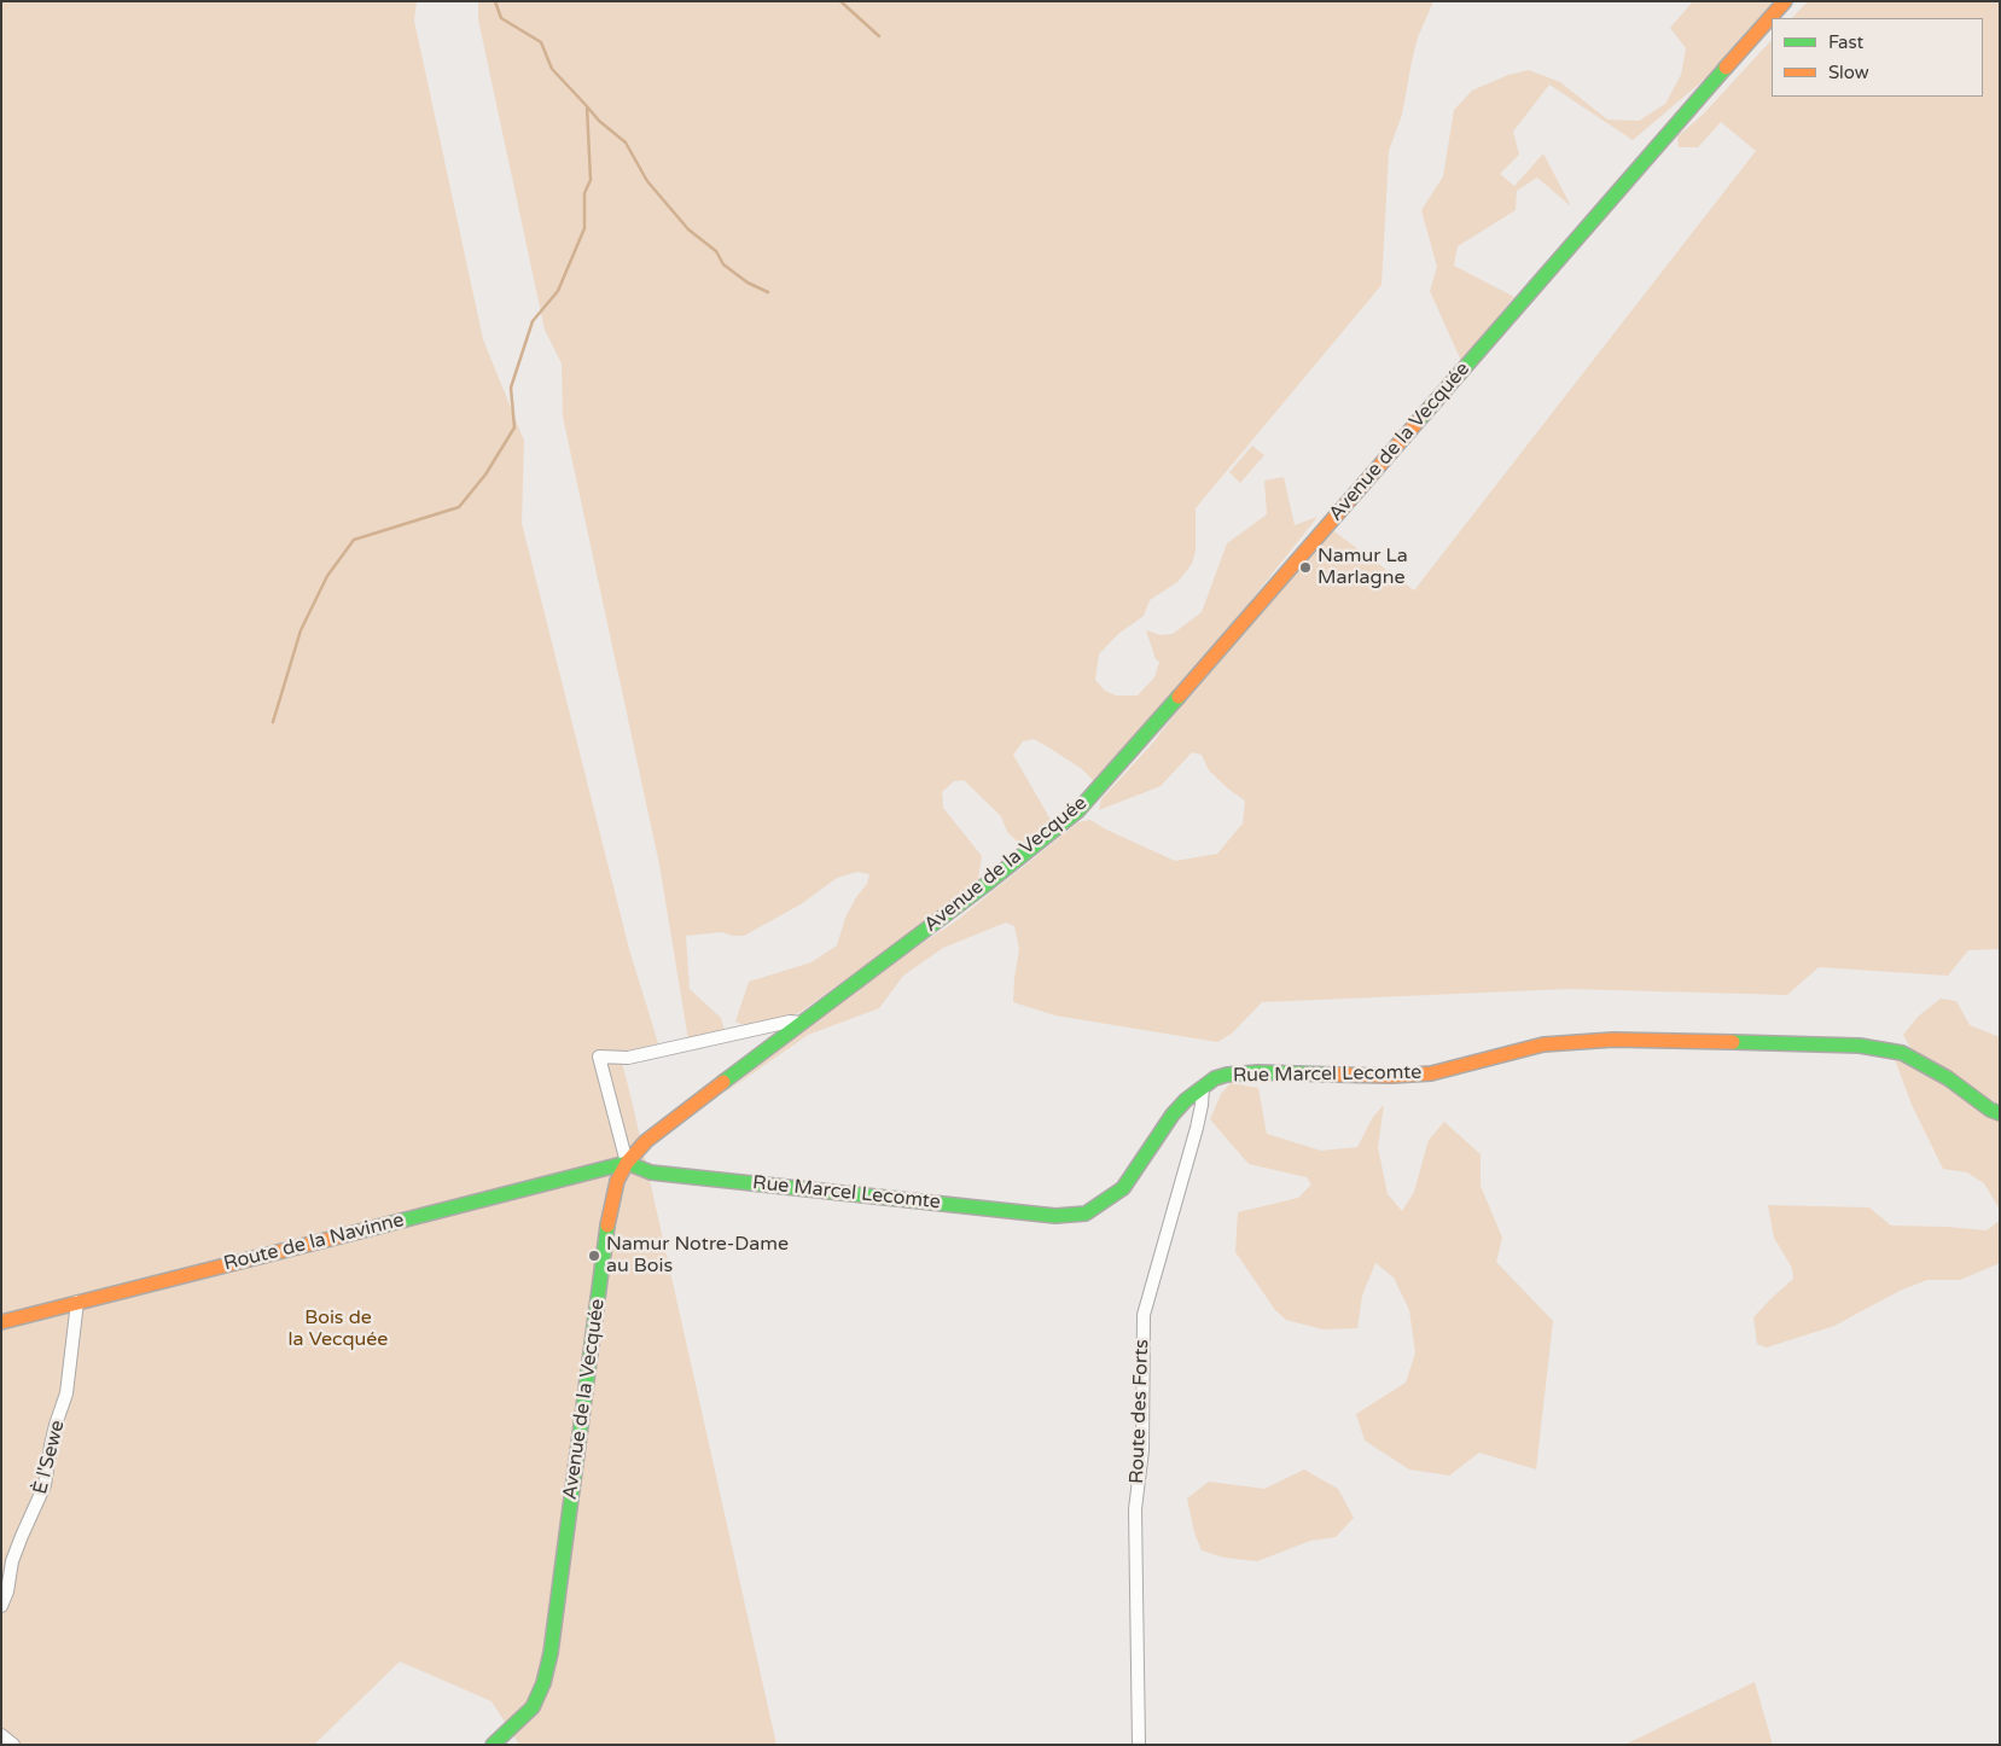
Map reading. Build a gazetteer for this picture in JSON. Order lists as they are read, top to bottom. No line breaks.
{"streets":{"main road":["Avenue de la Vecquée","Rue Marcel Lecomte","Route de la Navinne"],"street":["Route des Forts","È l'Sewe"]},"crossings":[["Avenue de la Vecquée","Rue Marcel Lecomte"],["Avenue de la Vecquée","Route de la Navinne"],["Rue Marcel Lecomte","Route de la Navinne"],["Rue Marcel Lecomte","Route des Forts"],["Route de la Navinne","È l'Sewe"]],"parks":["Bois de la Vecquée"],"places":["Namur La Marlagne","Namur Notre-Dame au Bois"],"legend":["Fast","Slow"]}
